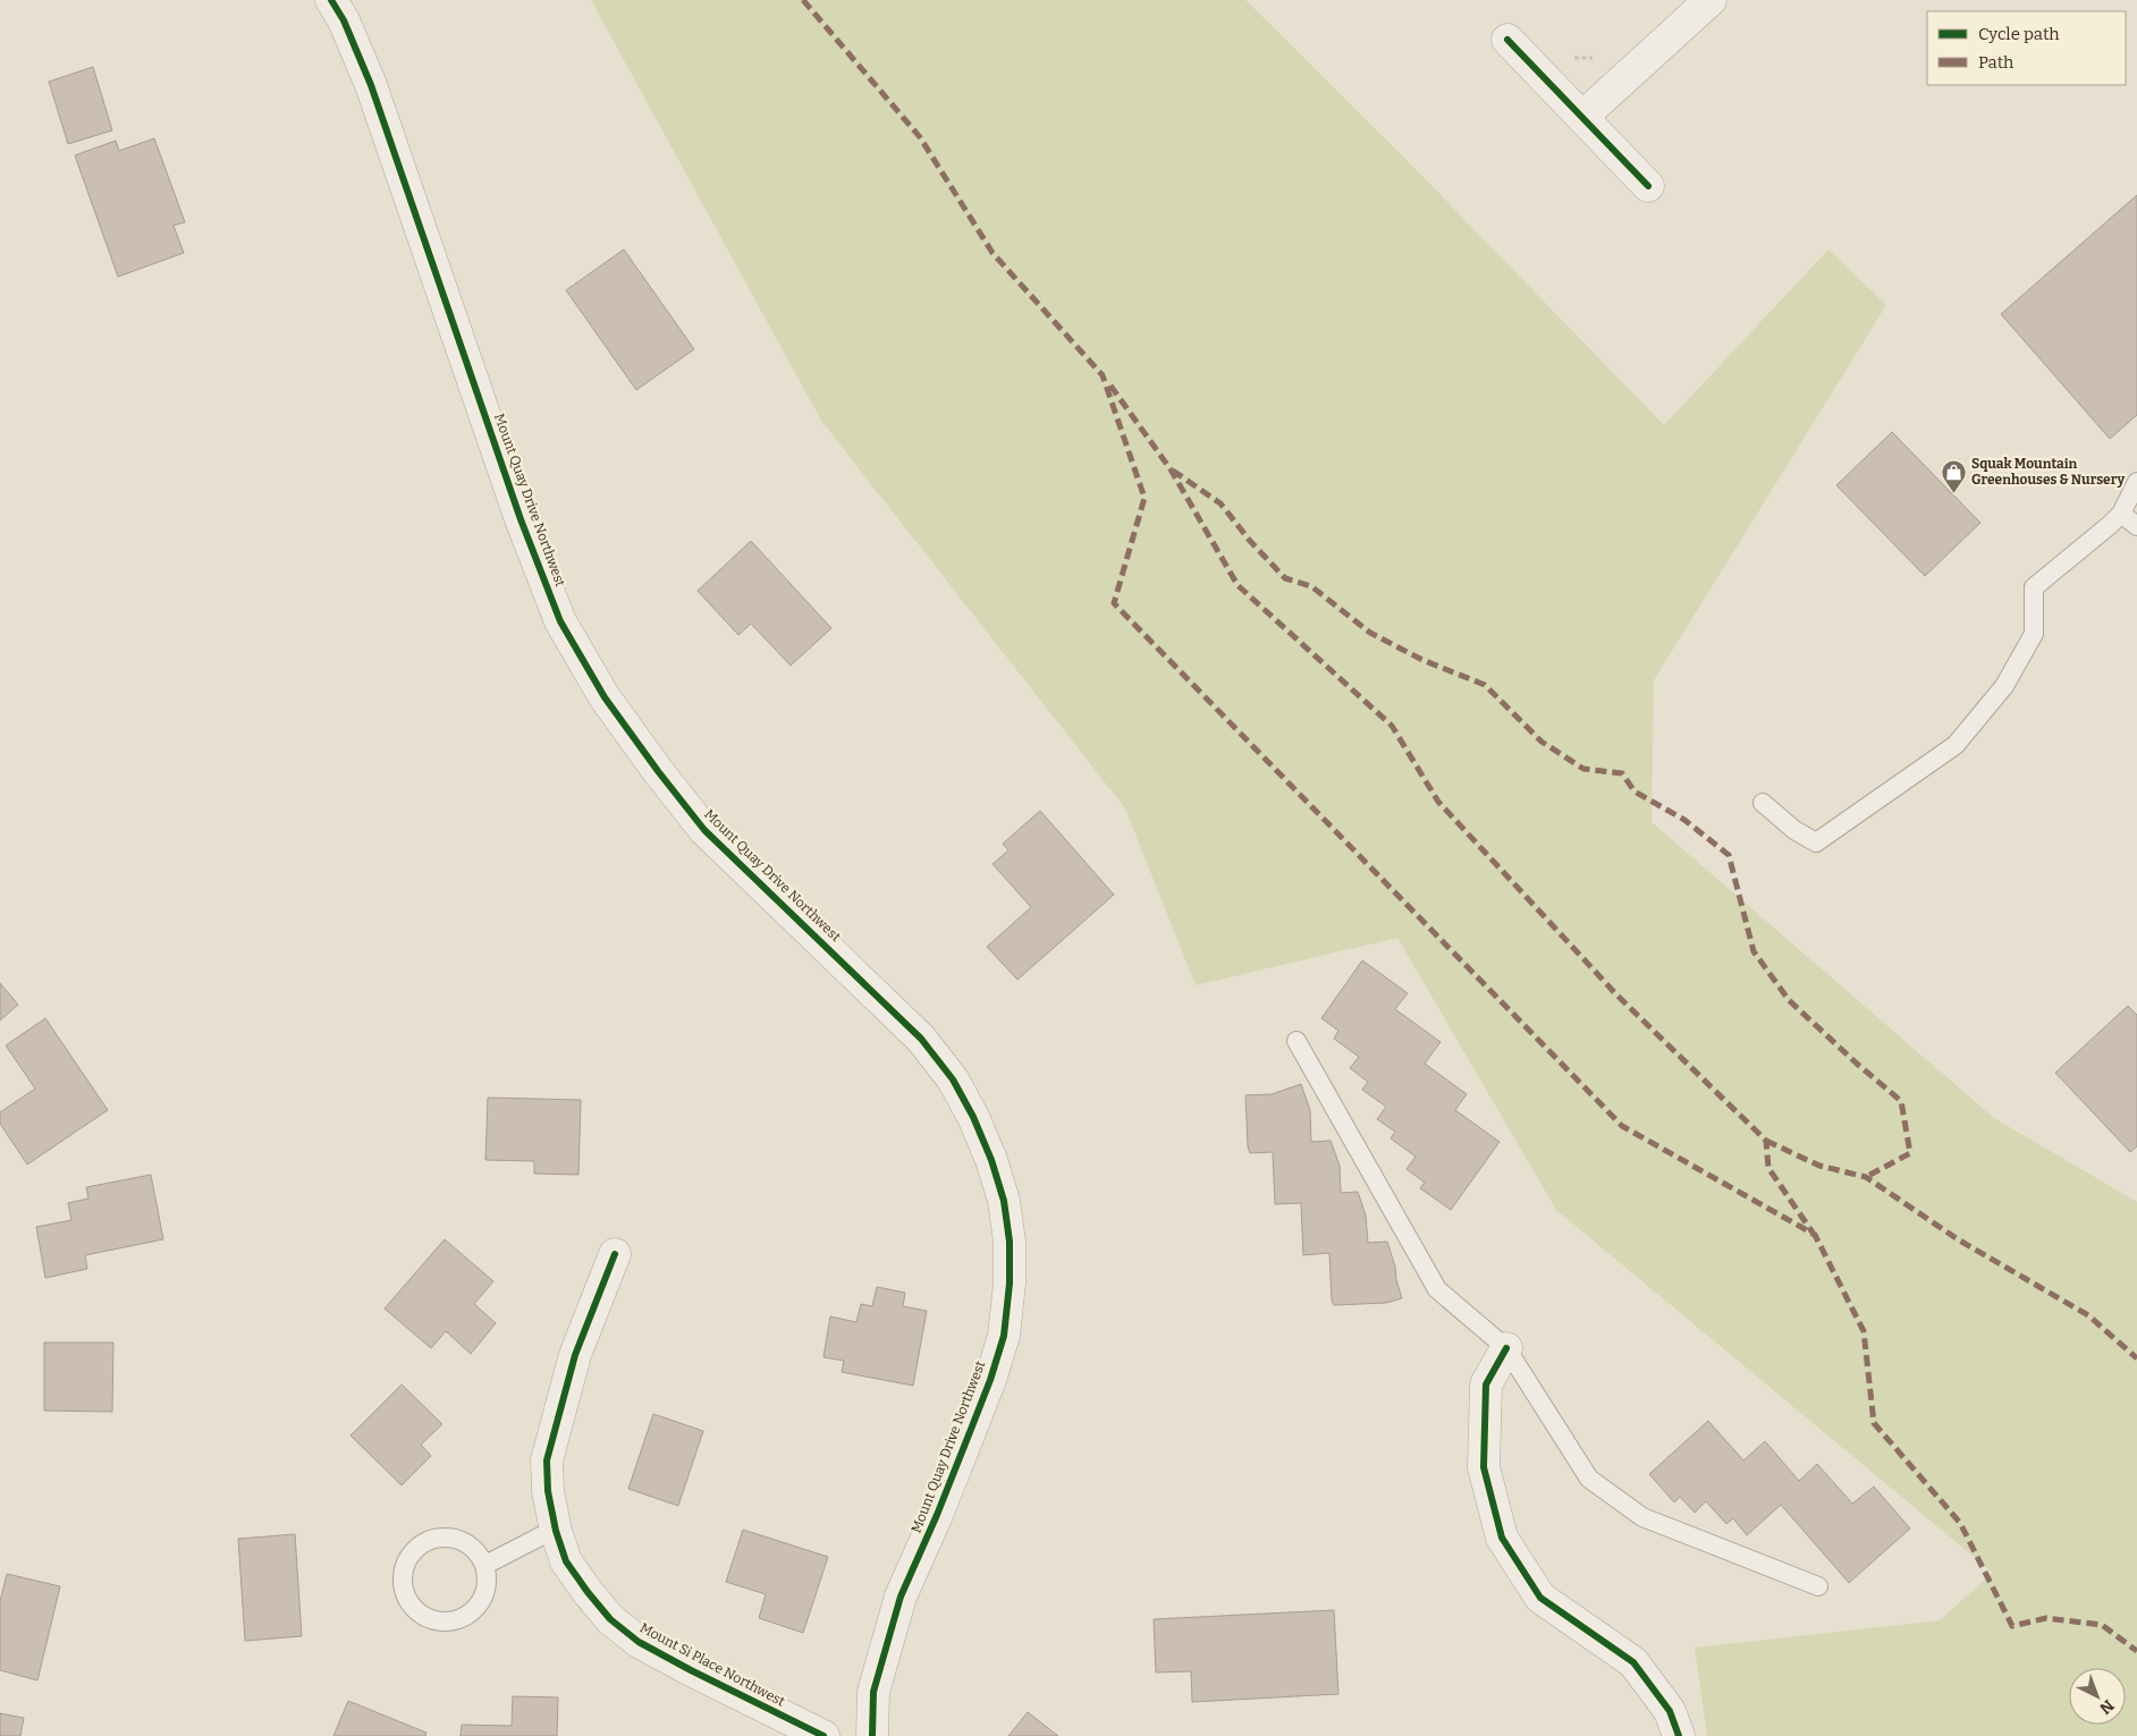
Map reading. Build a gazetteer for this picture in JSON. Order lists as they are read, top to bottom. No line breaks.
{"streets":{"street":["Mount Quay Drive Northwest","Mount Si Place Northwest"]},"places":{"shop":["Squak Mountain Greenhouses & Nursery"]},"legend":["Cycle path","Path"],"north":"bottom right"}
